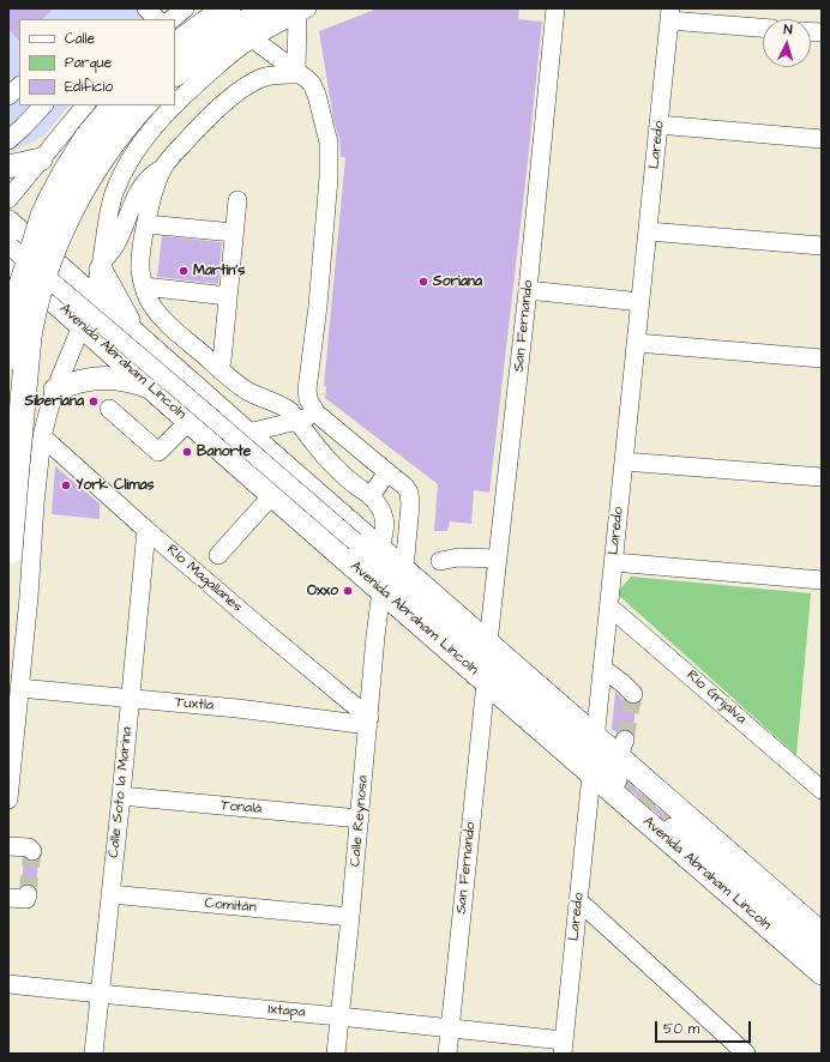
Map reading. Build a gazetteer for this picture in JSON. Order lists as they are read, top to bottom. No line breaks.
{"streets":{"main road":["Avenida Abraham Lincoln"],"street":["Laredo","San Fernando","Río Magallanes","Río Grijalva","Tuxtla","Calle Soto la Marina","Tonalá","Calle Reynosa","Comitán","Ixtapa"]},"crossings":[["Laredo","Avenida Abraham Lincoln"],["Laredo","Río Grijalva"],["Laredo","Ixtapa"],["San Fernando","Avenida Abraham Lincoln"],["San Fernando","Ixtapa"],["Avenida Abraham Lincoln","Calle Reynosa"],["Río Magallanes","Tuxtla"],["Río Magallanes","Calle Soto la Marina"],["Río Magallanes","Calle Reynosa"],["Tuxtla","Calle Soto la Marina"],["Tuxtla","Calle Reynosa"],["Calle Soto la Marina","Tonalá"],["Calle Soto la Marina","Comitán"],["Calle Soto la Marina","Ixtapa"],["Tonalá","Calle Reynosa"],["Calle Reynosa","Comitán"],["Calle Reynosa","Ixtapa"]],"places":["Martin's","Soriana","Siberiana","Banorte","York Climas","Oxxo"],"legend":["Calle","Parque","Edificio"],"scale_bar":"50 m","north":"top"}
